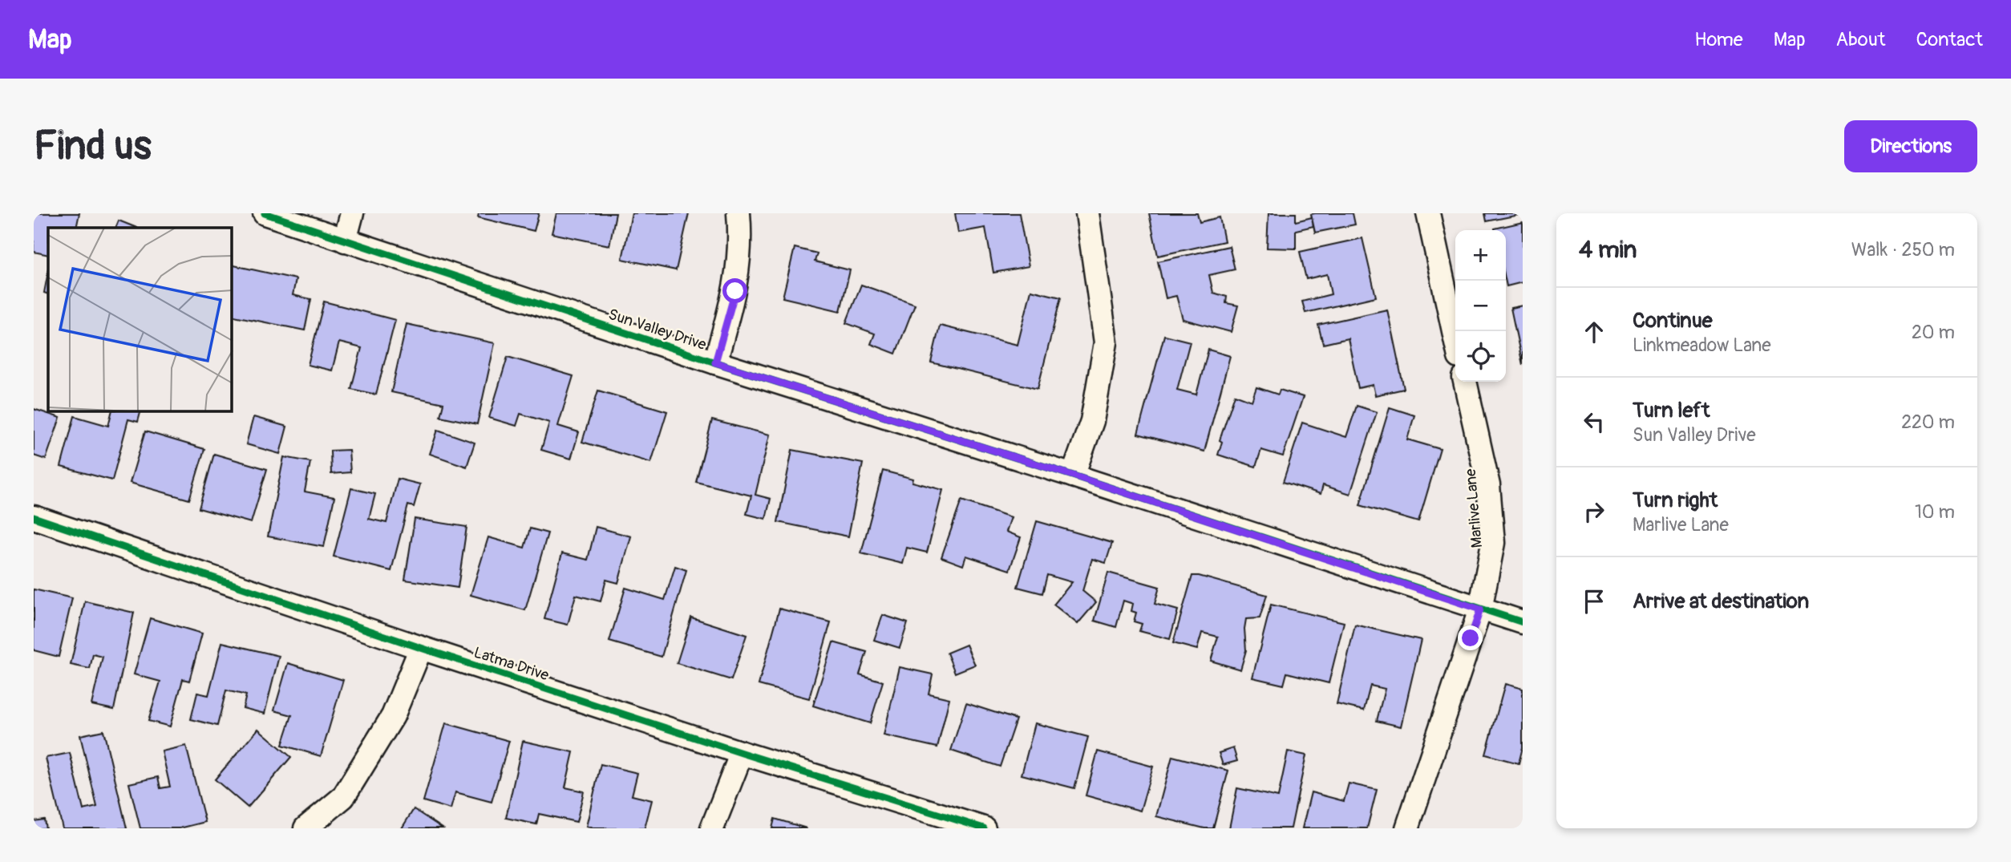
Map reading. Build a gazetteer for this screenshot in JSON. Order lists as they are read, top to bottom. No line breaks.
{"streets":{"street":["Sun Valley Drive","Marlive Lane","Latma Drive"]},"crossings":[["Sun Valley Drive","Marlive Lane"]],"page":{"header":"Map","nav":["Home","Map","About","Contact"],"buttons":"Directions","title":"Find us","heading":["4 min","Walk · 250 m"],"map_buttons":["+","−"],"list":[["Continue","Linkmeadow Lane","20 m"],["Turn left","Sun Valley Drive","220 m"],["Turn right","Marlive Lane","10 m"],"Arrive at destination"]}}
